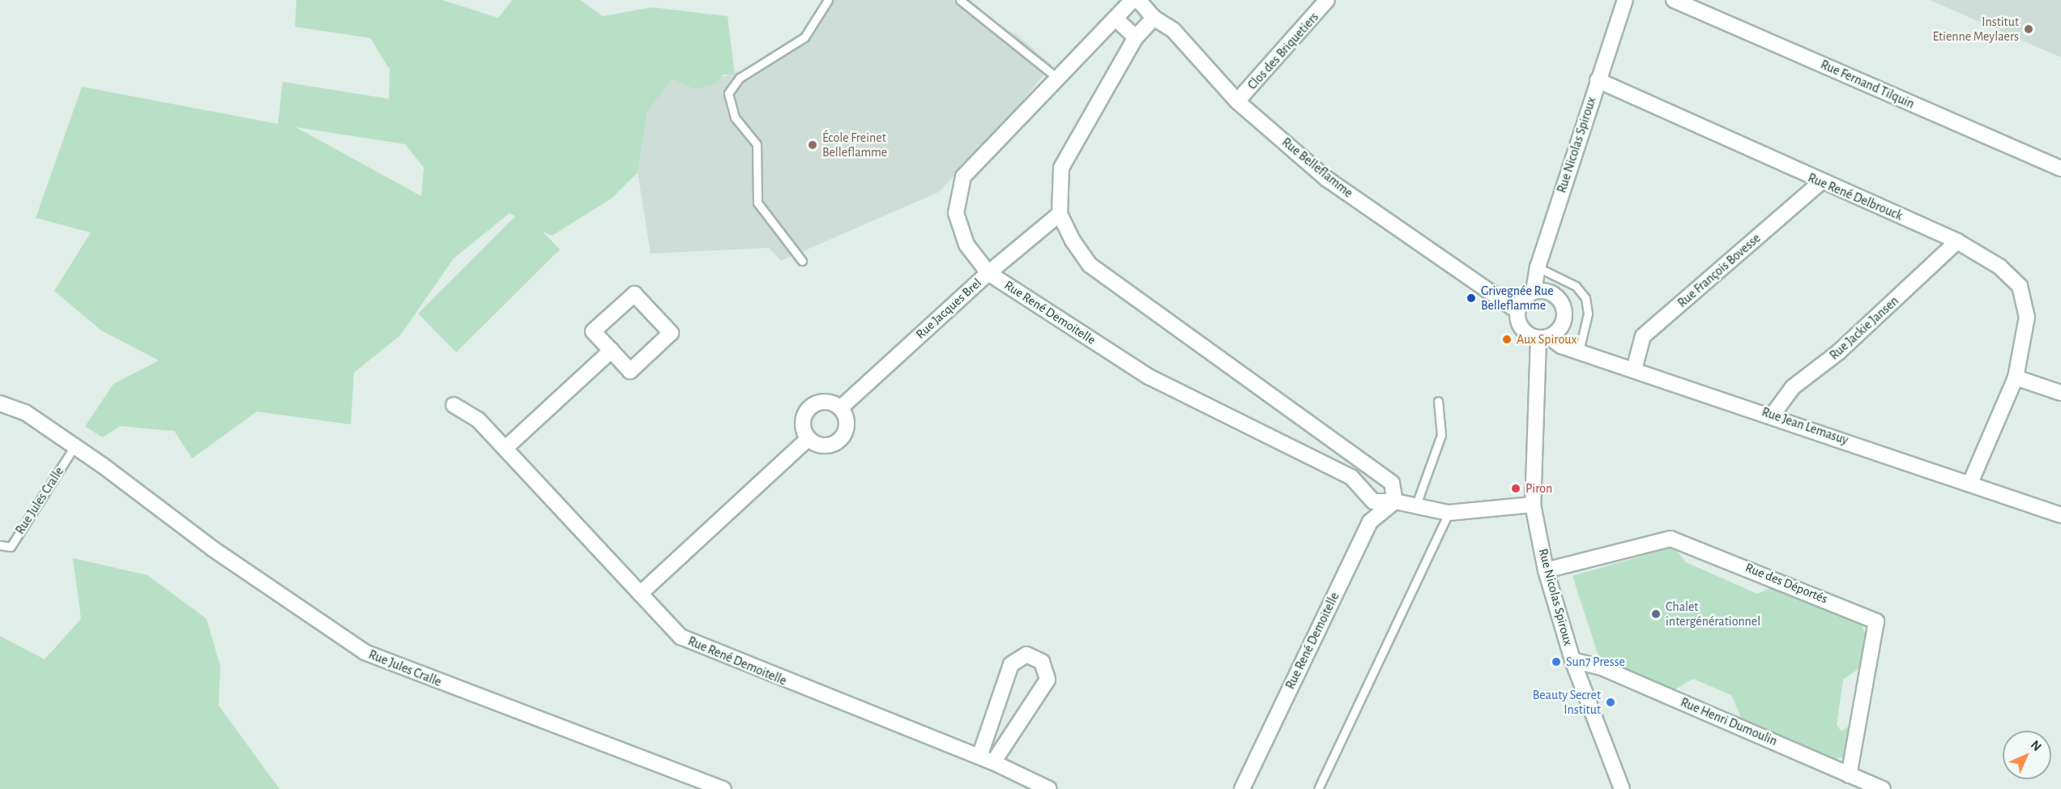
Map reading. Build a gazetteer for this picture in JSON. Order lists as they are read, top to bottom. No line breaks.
{"streets":{"street":["Clos des Briquetiers","Rue Fernand Tilquin","Rue Nicolas Spiroux","Rue Belleflamme","Rue René Delbrouck","Rue François Bovesse","Rue Jacques Brel","Rue René Demoitelle","Rue Jackie Jansen","Rue Jean Lemasuy","Rue Jules Cralle","Rue des Déportés","Rue Henri Dumoulin"]},"crossings":[["Clos des Briquetiers","Rue Belleflamme"],["Rue Nicolas Spiroux","Rue Belleflamme"],["Rue Nicolas Spiroux","Rue René Delbrouck"],["Rue Nicolas Spiroux","Rue René Demoitelle"],["Rue Nicolas Spiroux","Rue Jean Lemasuy"],["Rue Nicolas Spiroux","Rue des Déportés"],["Rue Nicolas Spiroux","Rue Henri Dumoulin"],["Rue Belleflamme","Rue Jean Lemasuy"],["Rue René Delbrouck","Rue François Bovesse"],["Rue René Delbrouck","Rue Jackie Jansen"],["Rue René Delbrouck","Rue Jean Lemasuy"],["Rue François Bovesse","Rue Jean Lemasuy"],["Rue Jacques Brel","Rue René Demoitelle"],["Rue Jackie Jansen","Rue Jean Lemasuy"],["Rue des Déportés","Rue Henri Dumoulin"]],"places":["Institut Etienne Meylaers","École Freinet Belleflamme","Grivegnée Rue Belleflamme","Aux Spiroux","Piron","Chalet intergénérationnel","Sun7 Presse","Beauty Secret Institut"],"north":"top right"}
